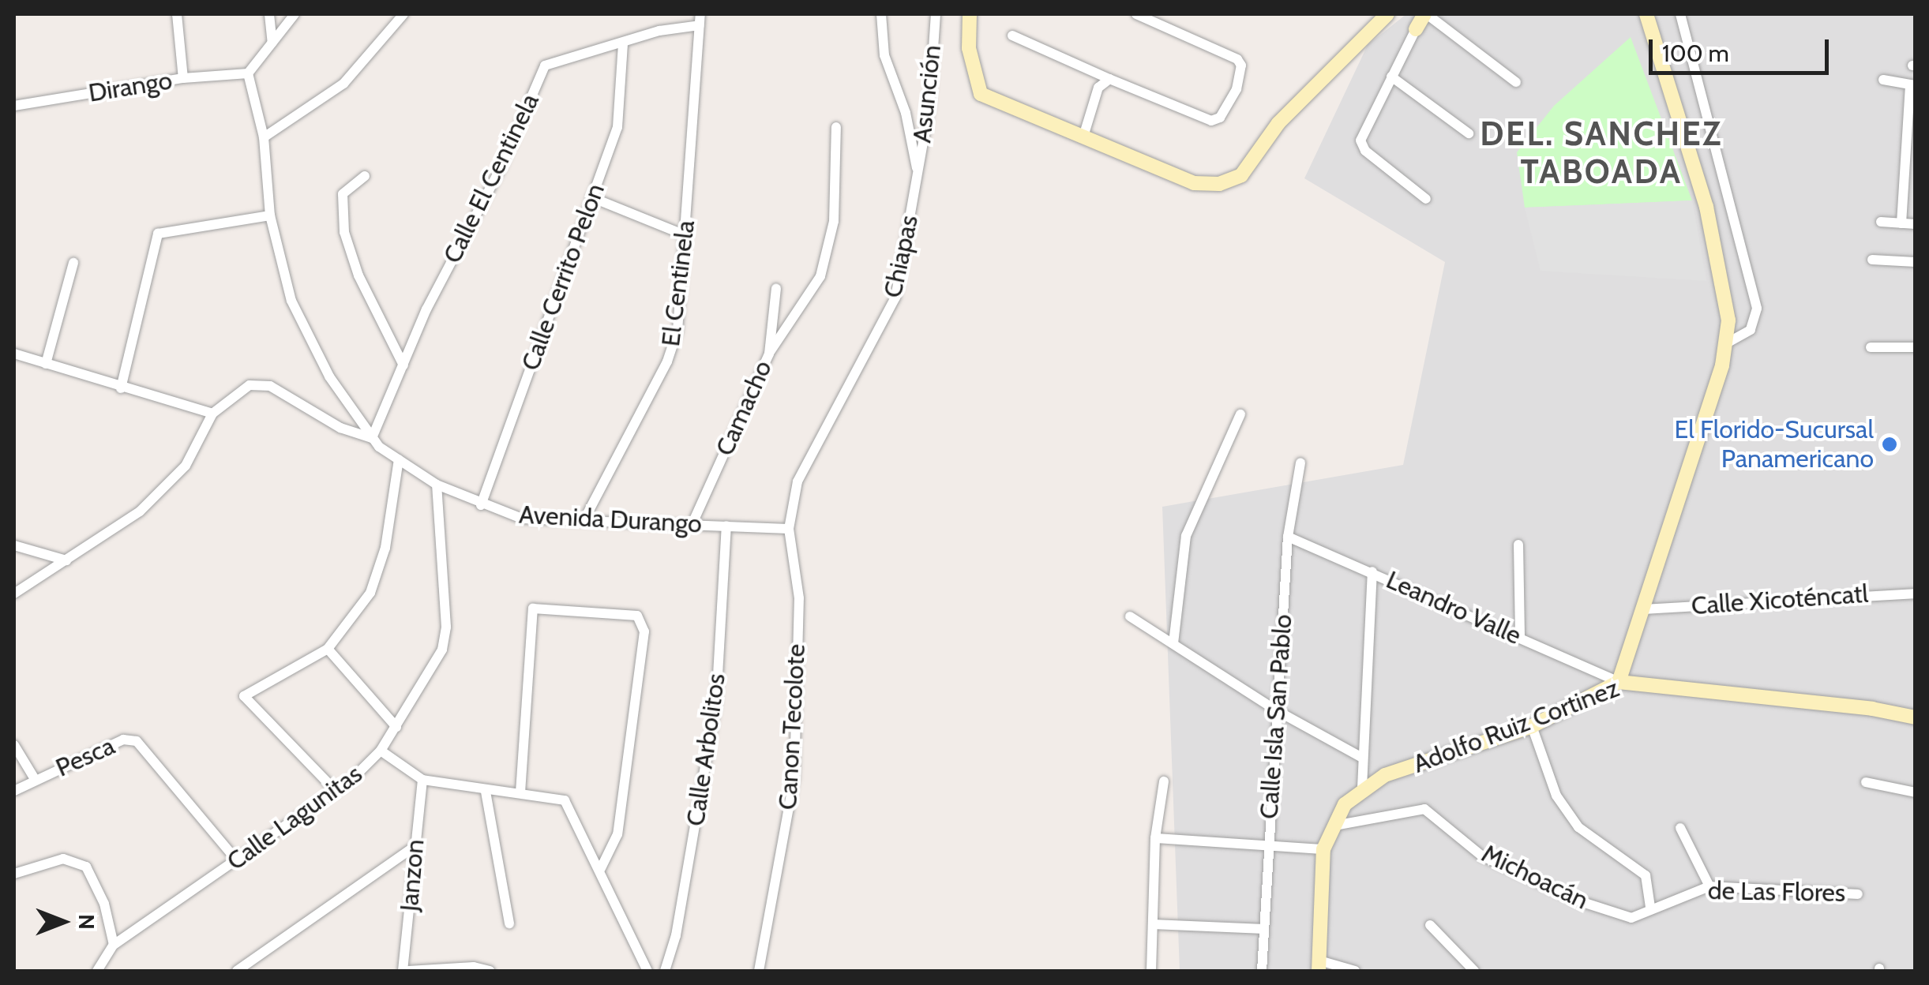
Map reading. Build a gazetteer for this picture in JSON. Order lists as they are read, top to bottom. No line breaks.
{"streets":{"main road":["Adolfo Ruiz Cortinez"],"street":["Dirango","Asunción","Calle El Centinela","Chiapas","Calle Cerrito Pelon","El Centinela","Camacho","Avenida Durango","Calle Xicoténcatl","Leandro Valle","Calle Isla San Pablo","Canon Tecolote","Calle Arbolitos","Pesca","Calle Lagunitas","Janzon","Michoacán","de Las Flores"]},"crossings":[["Dirango","Avenida Durango"],["Asunción","Chiapas"],["Calle El Centinela","Calle Cerrito Pelon"],["Calle El Centinela","El Centinela"],["Calle El Centinela","Avenida Durango"],["Chiapas","Avenida Durango"],["Chiapas","Canon Tecolote"],["Calle Cerrito Pelon","Avenida Durango"],["El Centinela","Avenida Durango"],["Camacho","Avenida Durango"],["Avenida Durango","Canon Tecolote"],["Avenida Durango","Calle Arbolitos"],["Avenida Durango","Calle Lagunitas"],["Leandro Valle","Calle Isla San Pablo"],["Leandro Valle","Adolfo Ruiz Cortinez"],["Pesca","Calle Lagunitas"],["Michoacán","de Las Flores"]],"districts":["DEL. SANCHEZ TABOADA"],"places":["El Florido-Sucursal Panamericano"],"scale_bar":"100 m","north":"right"}
